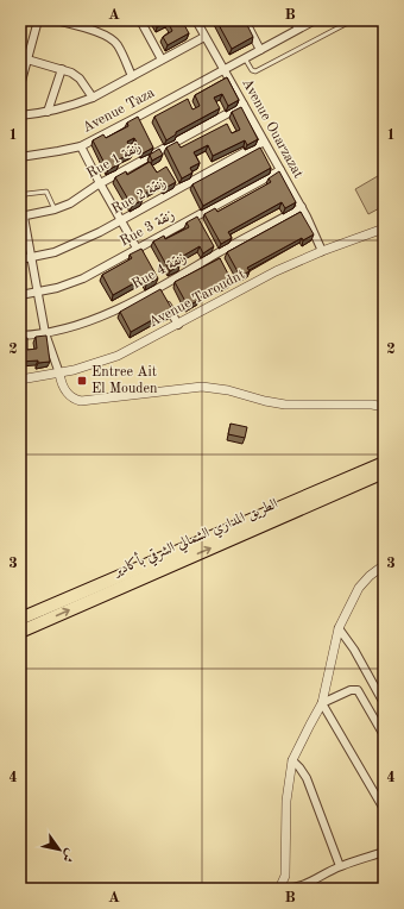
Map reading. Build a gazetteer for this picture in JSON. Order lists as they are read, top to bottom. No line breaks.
{"streets":{"highway":["الطريق المداري الشمالي الشرقي بأكادير"],"street":["Avenue Taza","Avenue Ouarzazat","Rue 1 زنقة","Rue 2 زنقة","Rue 3 زنقة","Rue 4 زنقة","Avenue Taroudnt"]},"crossings":[["Avenue Taza","Avenue Ouarzazat"],["Avenue Ouarzazat","Rue 1 زنقة"],["Avenue Ouarzazat","Rue 2 زنقة"],["Avenue Ouarzazat","Rue 3 زنقة"],["Avenue Ouarzazat","Rue 4 زنقة"],["Avenue Ouarzazat","Avenue Taroudnt"]],"places":{"transit":["Entree Ait El Mouden"]},"north":"bottom right","grid":{"columns":["A","B"],"rows":["1","2","3","4"]}}
